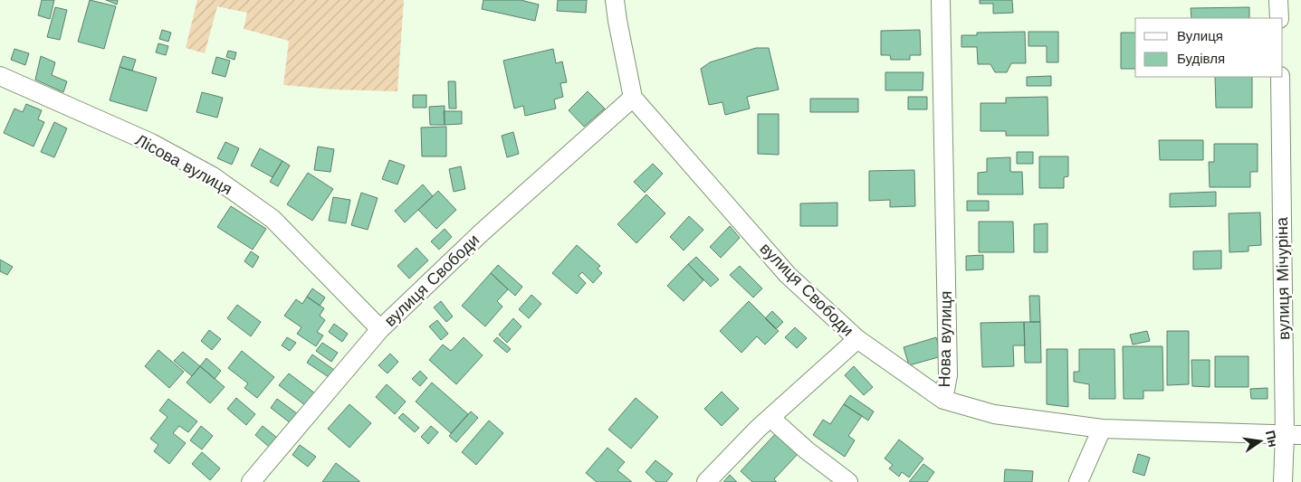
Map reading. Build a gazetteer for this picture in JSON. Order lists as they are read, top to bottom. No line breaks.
{"streets":{"street":["Лісова вулиця","вулиця Мічуріна","вулиця Свободи","Нова вулиця"]},"crossings":[["Лісова вулиця","вулиця Свободи"],["вулиця Мічуріна","Нова вулиця"],["вулиця Свободи","Нова вулиця"]],"legend":["Вулиця","Будівля"],"north":"right"}
